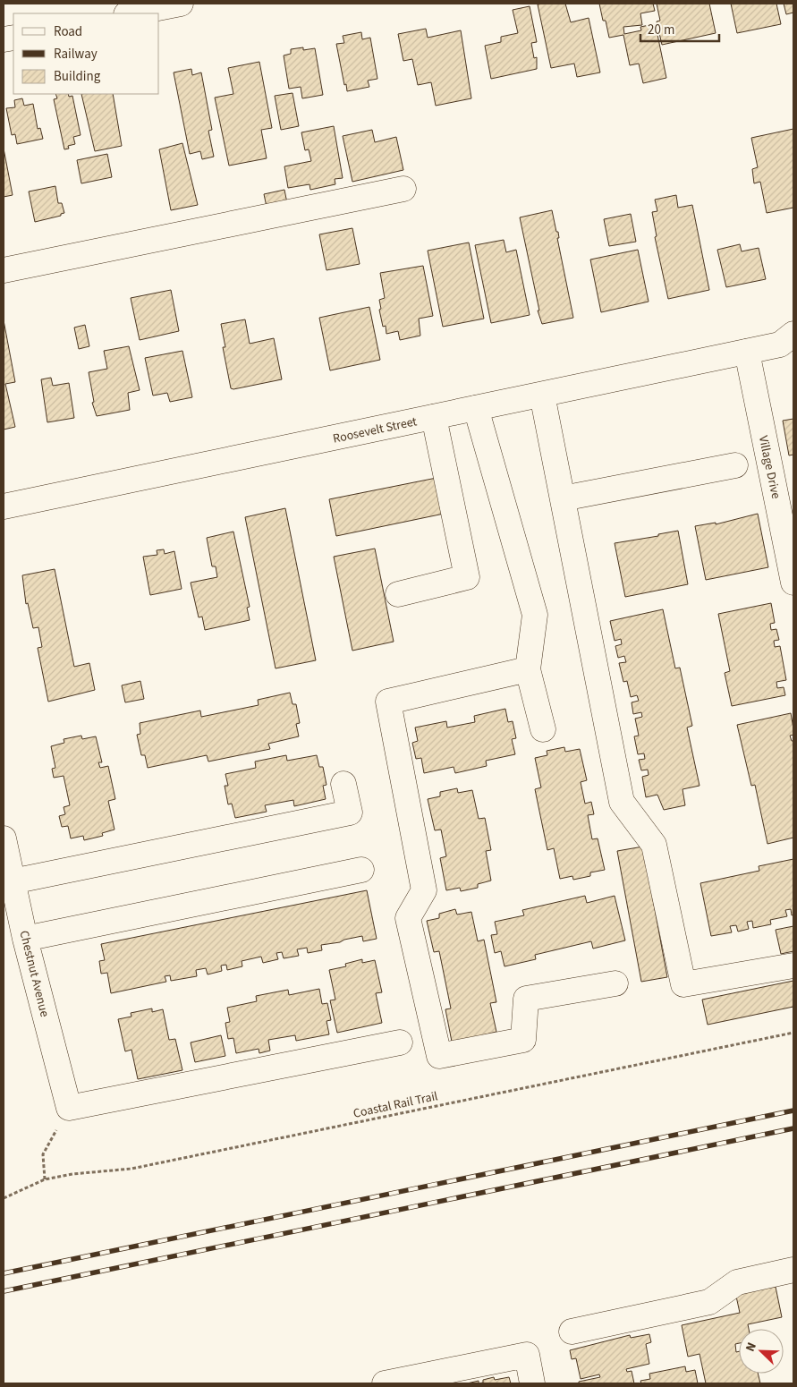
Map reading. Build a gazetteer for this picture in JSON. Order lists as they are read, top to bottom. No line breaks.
{"streets":{"main road":["Roosevelt Street","Village Drive","Chestnut Avenue"],"path":["Coastal Rail Trail"]},"crossings":[["Roosevelt Street","Village Drive"]],"legend":["Road","Railway","Building"],"scale_bar":"20 m","north":"top left"}
